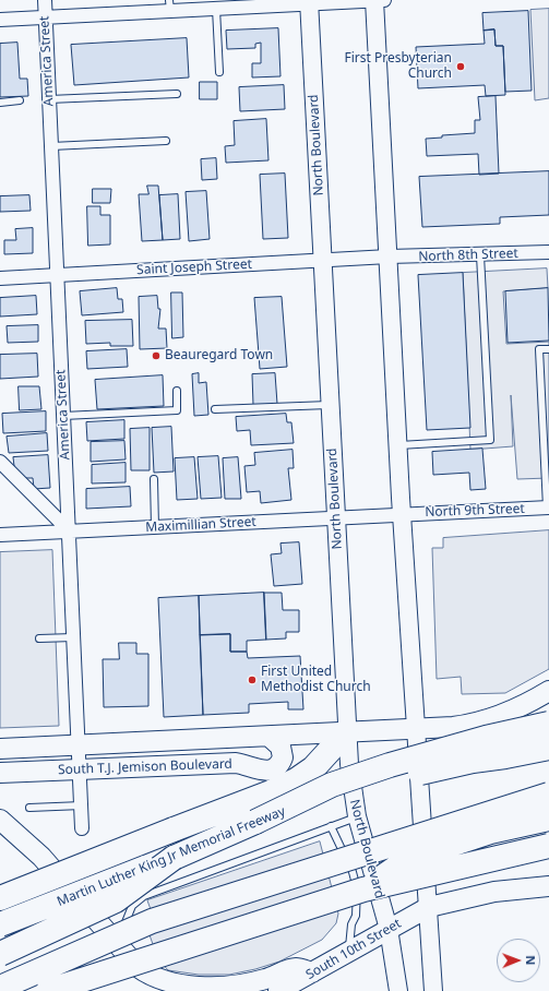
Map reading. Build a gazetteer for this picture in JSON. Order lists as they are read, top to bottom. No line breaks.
{"streets":{"highway":["Martin Luther King Jr Memorial Freeway"],"main road":["South T.J. Jemison Boulevard","South 10th Street"],"street":["America Street","North Boulevard","North 8th Street","Saint Joseph Street","North 9th Street","Maximillian Street"]},"crossings":[["America Street","Saint Joseph Street"],["America Street","Maximillian Street"],["America Street","South T.J. Jemison Boulevard"],["North Boulevard","Saint Joseph Street"],["North Boulevard","Maximillian Street"],["North Boulevard","South T.J. Jemison Boulevard"],["North Boulevard","South 10th Street"],["North 8th Street","Saint Joseph Street"],["North 9th Street","Maximillian Street"]],"places":["First Presbyterian Church","Beauregard Town","First United Methodist Church"],"north":"right"}
